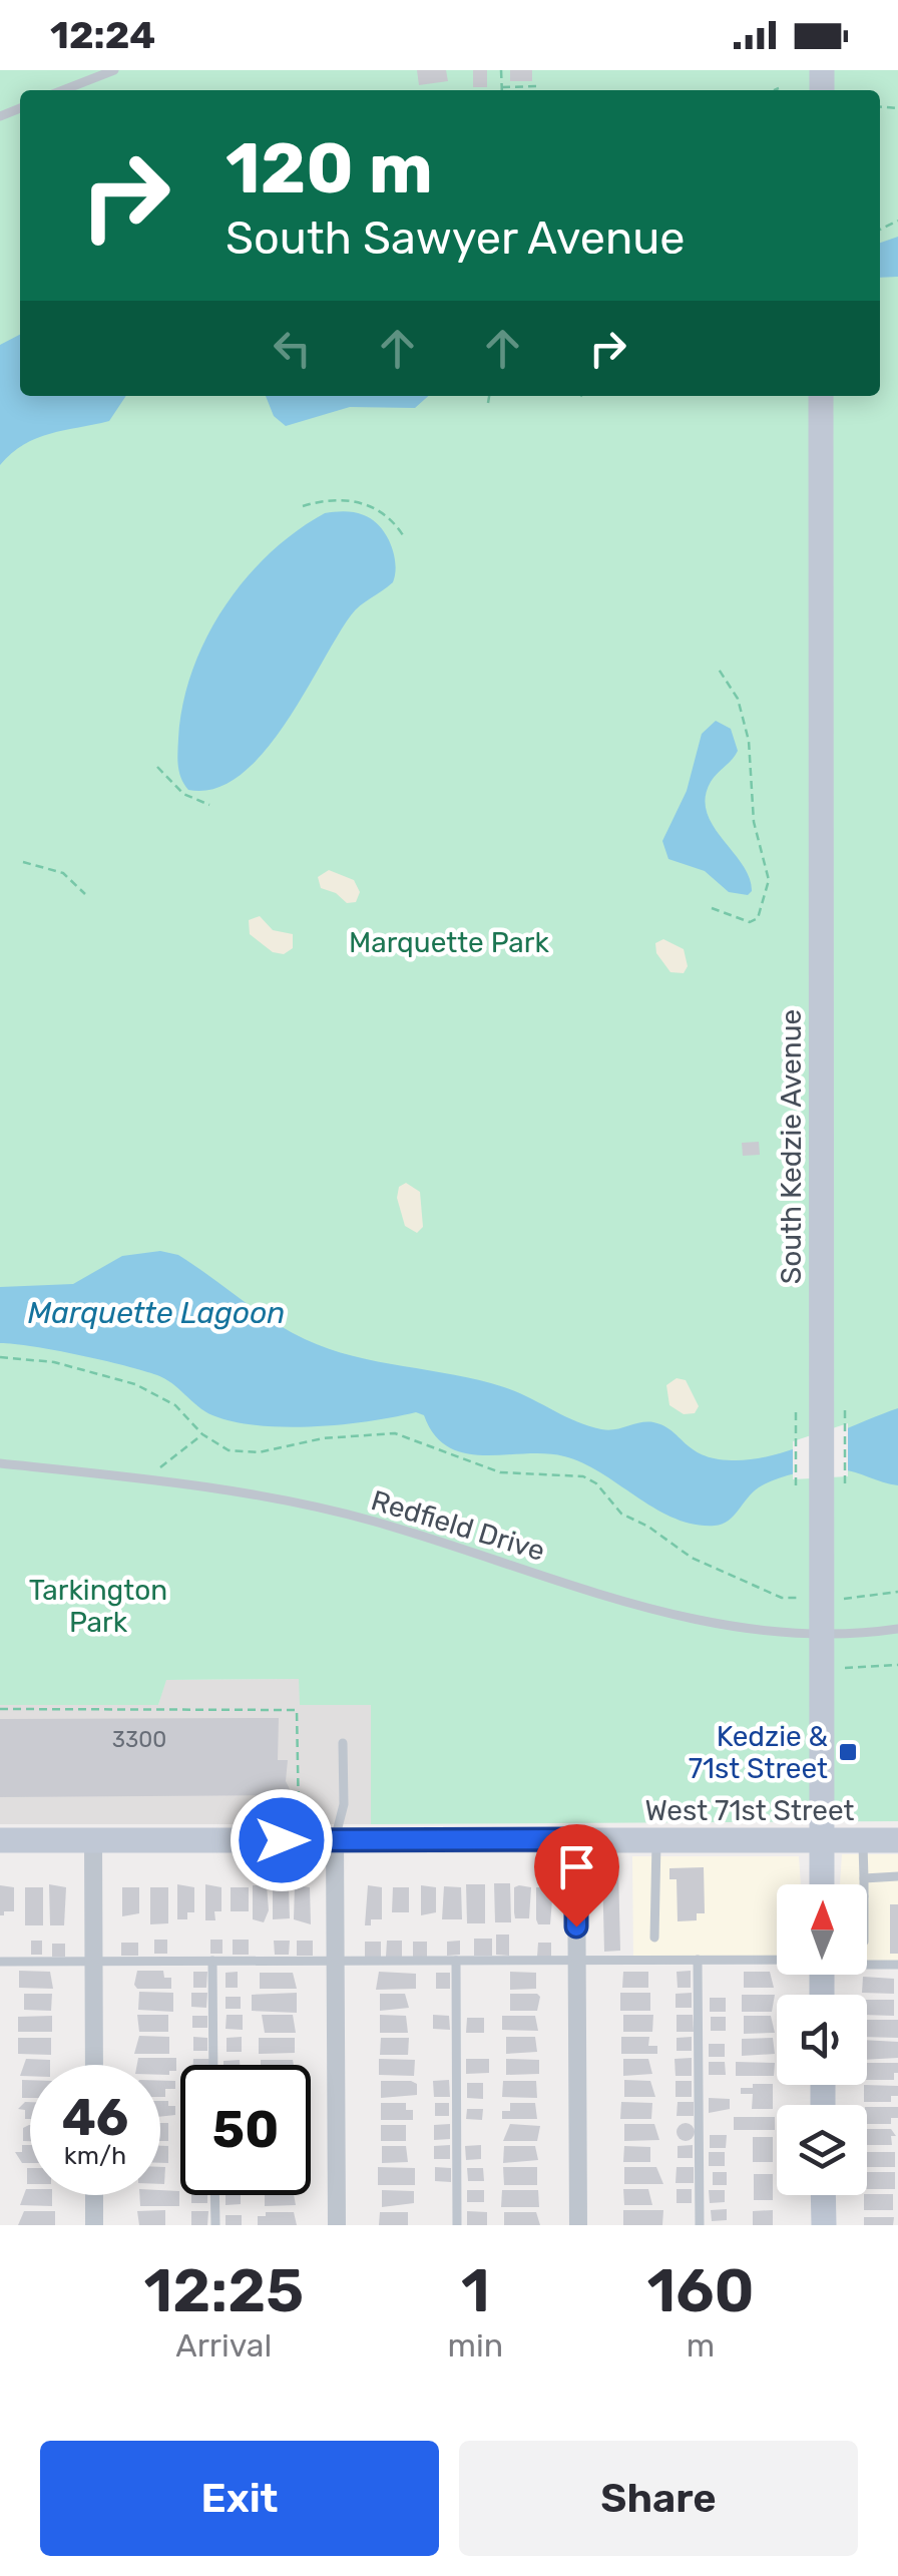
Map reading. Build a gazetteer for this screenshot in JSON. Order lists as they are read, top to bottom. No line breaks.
{"streets":{"main road":["South Kedzie Avenue","West 71st Street"],"lane":["Redfield Drive"]},"crossings":[["South Kedzie Avenue","Redfield Drive"],["South Kedzie Avenue","West 71st Street"]],"water":["Marquette Lagoon"],"parks":["Marquette Park","Tarkington Park"],"places":{"transit":["Kedzie & 71st Street"]},"house_numbers":["3300"],"north":"top","page":{"status":"12:24","turn":["120 m","South Sawyer Avenue"],"speed":"46 km/h","limit":"50","eta":["12:25","Arrival","1","min","160","m"],"buttons":["Exit","Share"]}}
